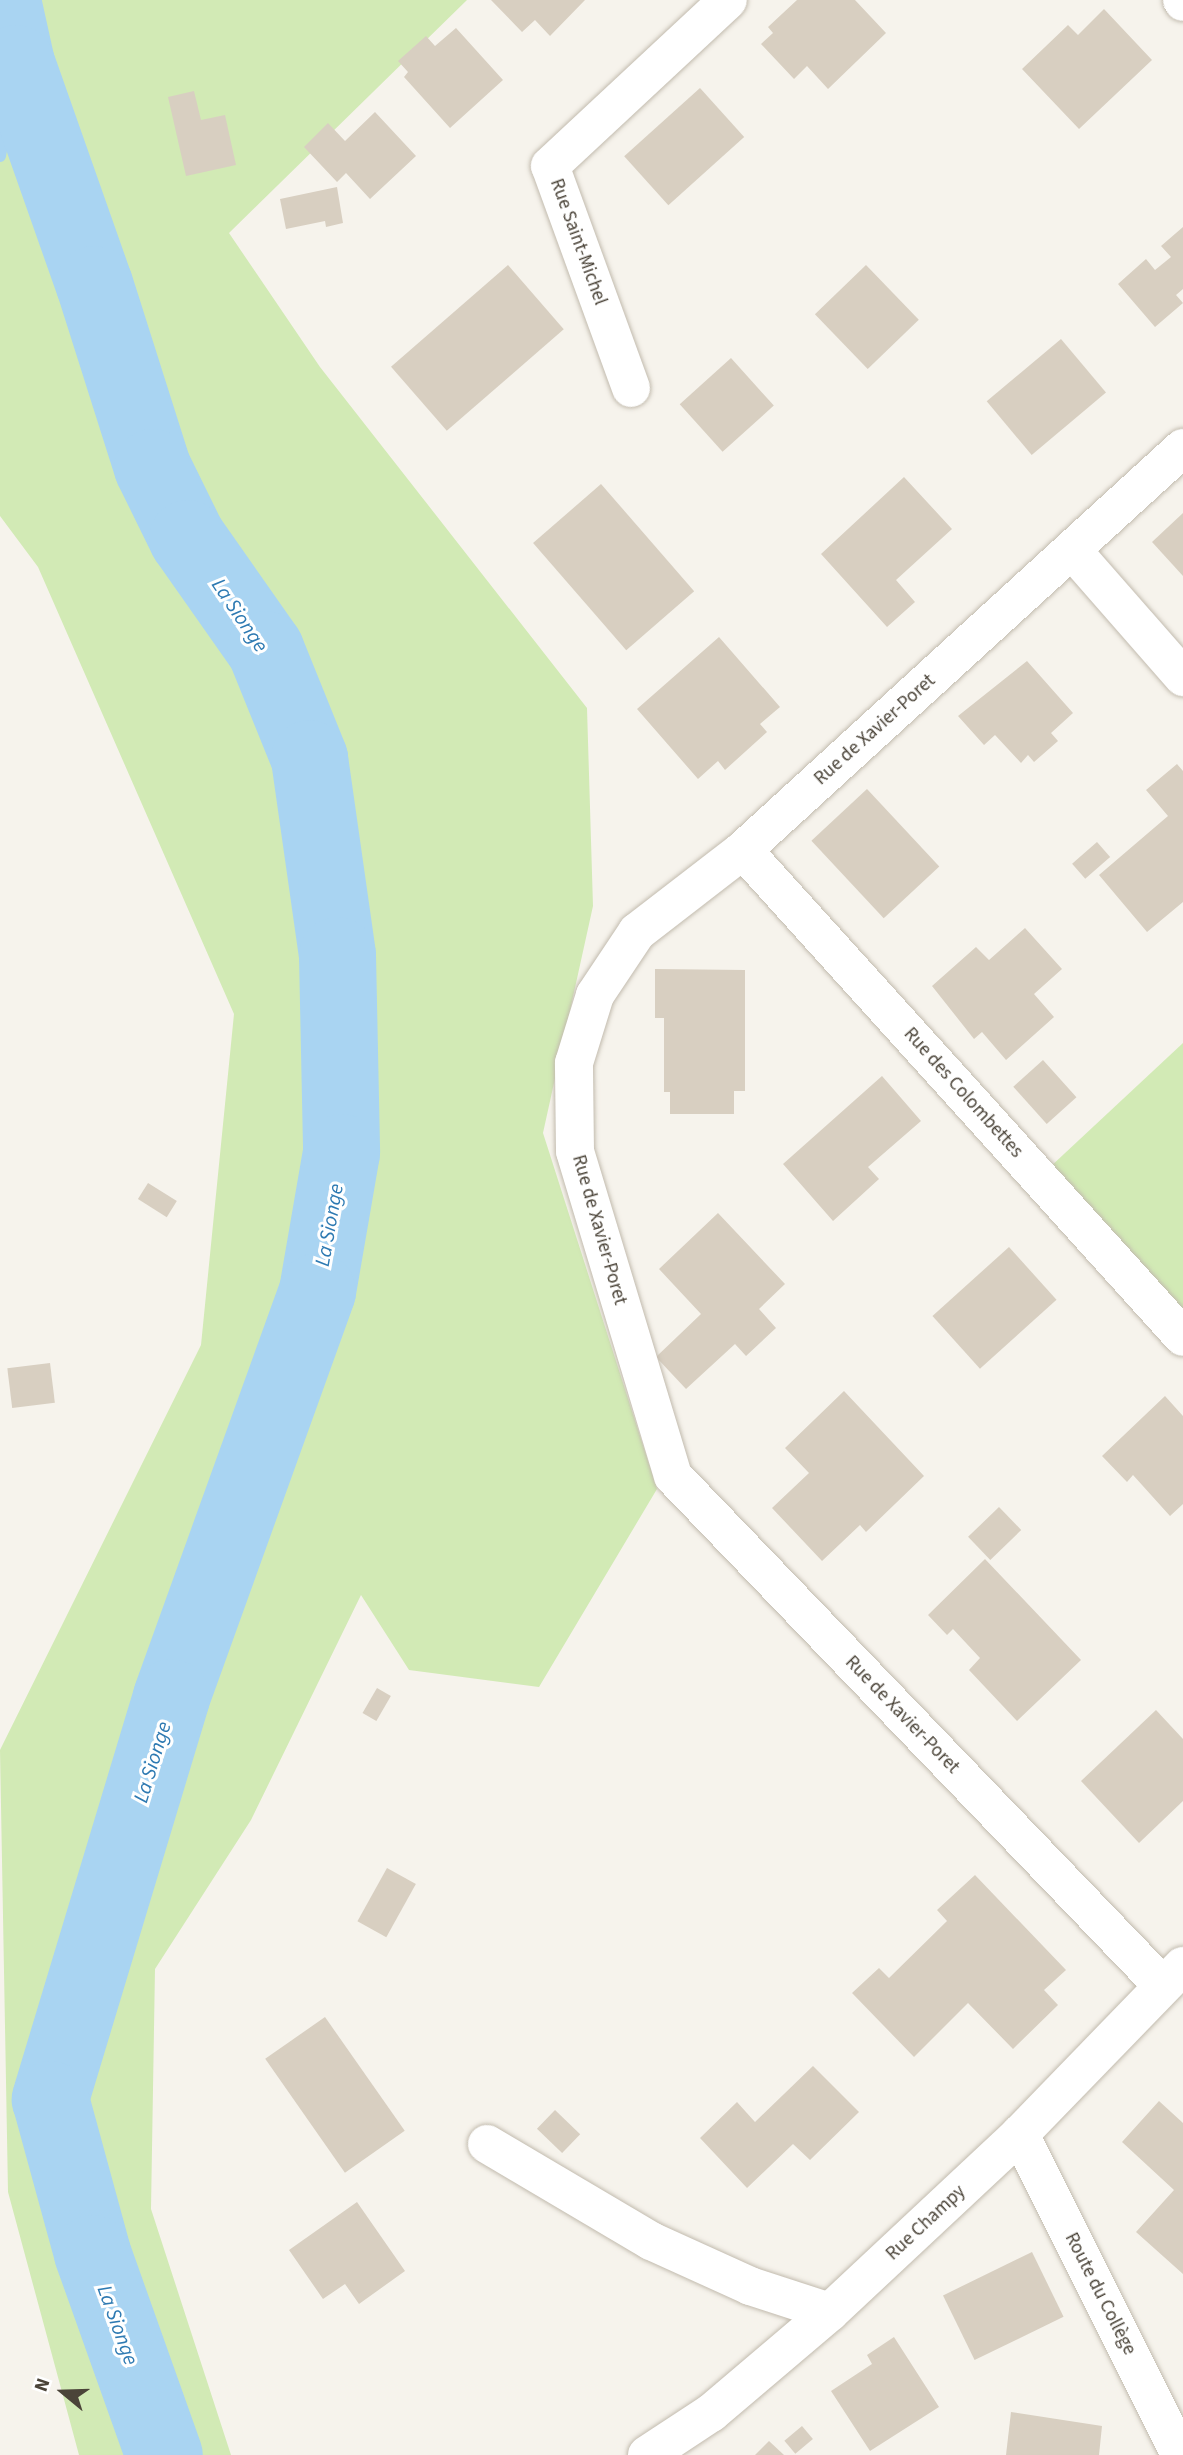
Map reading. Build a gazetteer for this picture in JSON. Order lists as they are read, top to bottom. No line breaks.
{"streets":{"street":["Rue Saint-Michel","Rue de Xavier-Poret","Rue des Colombettes","Rue Champy","Route du Collège"]},"crossings":[["Rue de Xavier-Poret","Rue des Colombettes"],["Rue de Xavier-Poret","Rue Champy"],["Rue Champy","Route du Collège"]],"water":["La Sionge"],"north":"left"}
